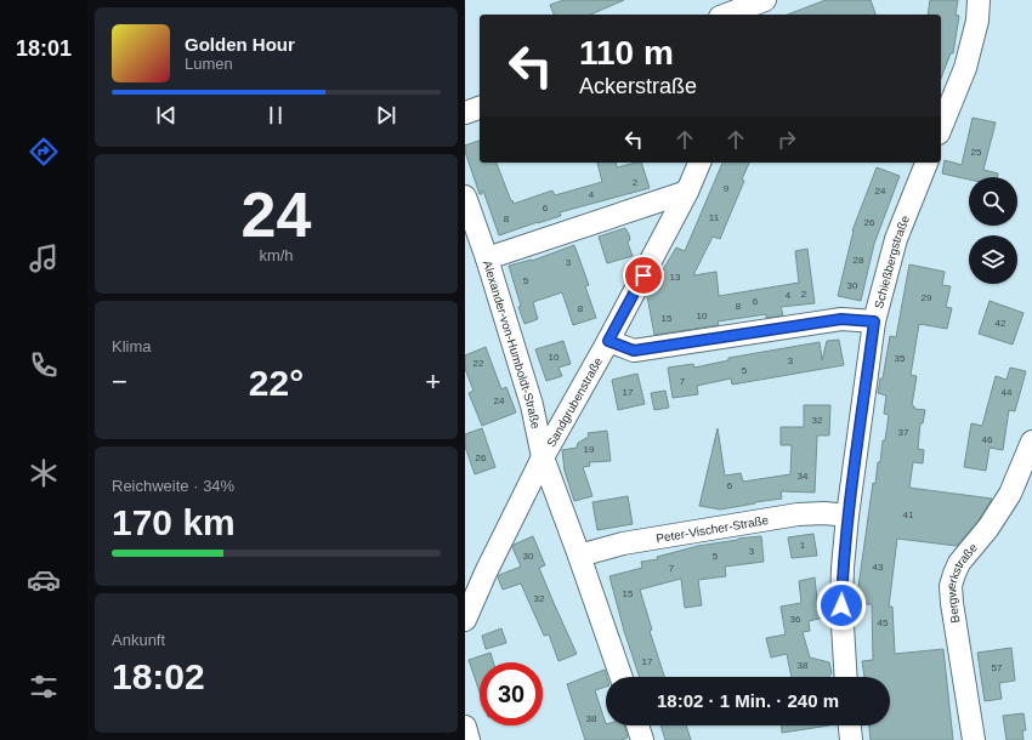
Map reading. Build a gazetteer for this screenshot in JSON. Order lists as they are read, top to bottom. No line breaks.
{"streets":{"street":["Schießbergstraße","Alexander-von-Humboldt-Straße","Sandgrubenstraße","Peter-Vischer-Straße","Bergwerkstraße"]},"crossings":[["Schießbergstraße","Peter-Vischer-Straße"],["Alexander-von-Humboldt-Straße","Sandgrubenstraße"],["Alexander-von-Humboldt-Straße","Peter-Vischer-Straße"]],"house_numbers":["25","2","9","24","4","6","11","8","26","28","3","13","5","30","2","4","29","6","8","8","10","15","42","10","35","3","22","5","7","17","44","24","32","37","46","19","26","34","6","41","1","3","30","5","43","7","15","32","36","45","17","38","57","38"],"page":{"tabs":"18:01","turn":["110 m","Ackerstraße"],"song":["Golden Hour","Lumen"],"tile":[["24","km/h"],"Klima",["Reichweite · 34%","170 km"],["Ankunft","18:02"]],"heat":["−","22°","+"],"limit":"30","trip":"18:02 · 1 Min. · 240 m"}}
